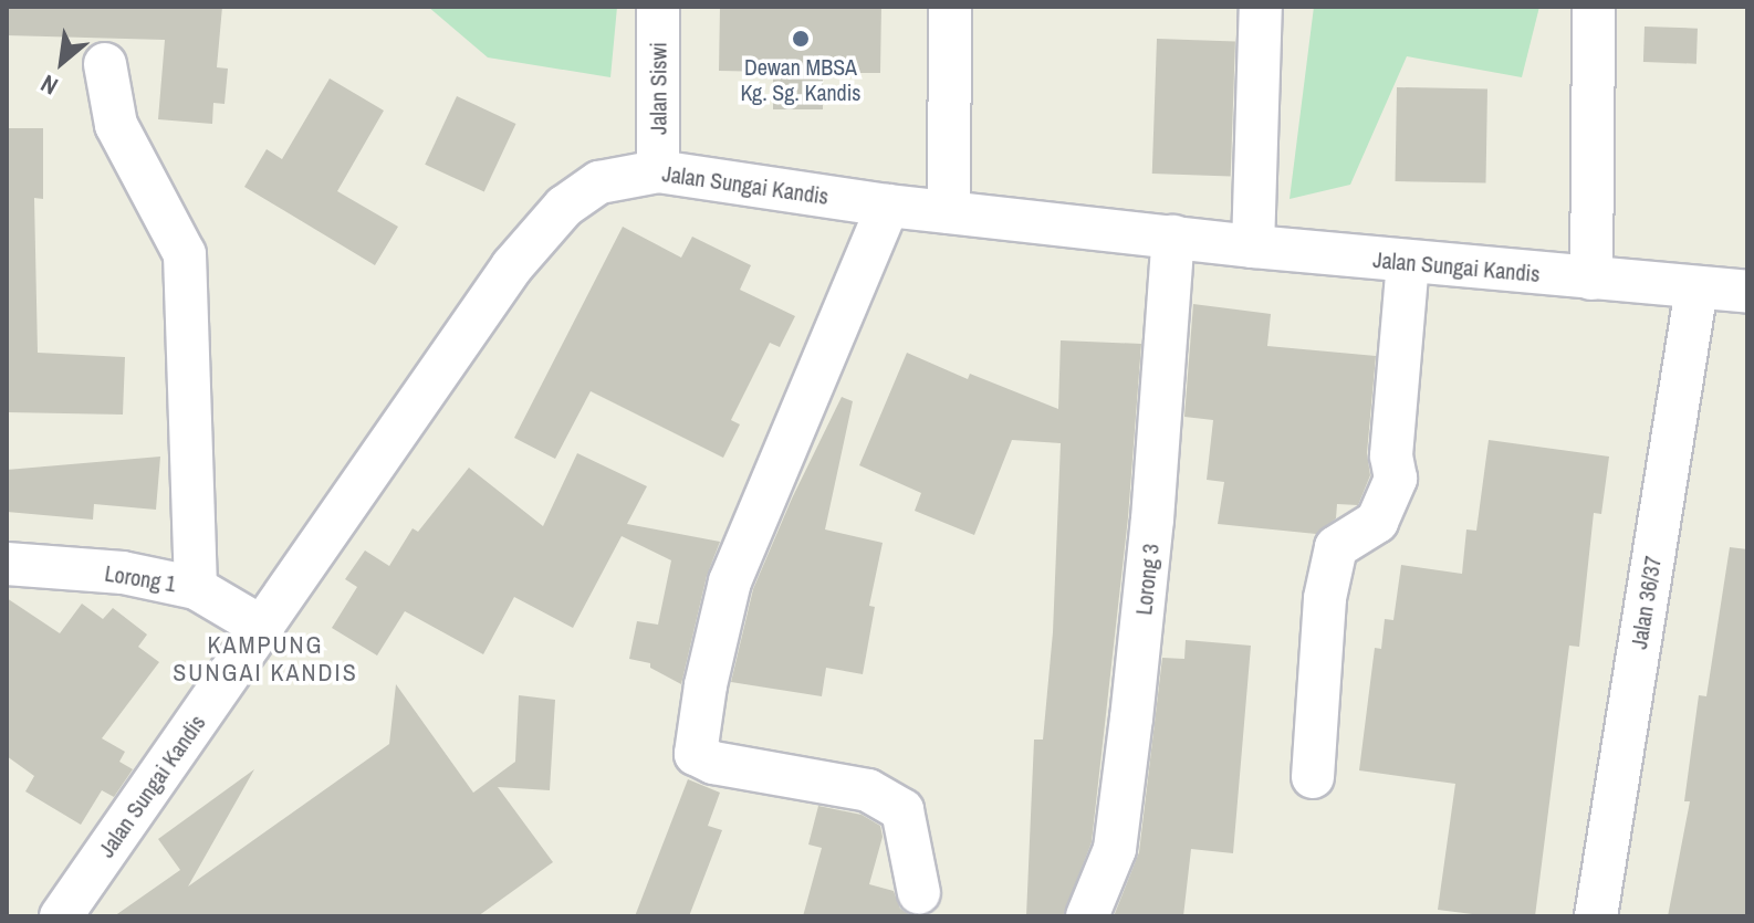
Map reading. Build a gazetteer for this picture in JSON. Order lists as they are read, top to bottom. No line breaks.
{"streets":{"street":["Jalan Siswi","Jalan Sungai Kandis","Lorong 1","Lorong 3","Jalan 36/37"]},"crossings":[["Jalan Siswi","Jalan Sungai Kandis"],["Jalan Sungai Kandis","Lorong 1"],["Jalan Sungai Kandis","Lorong 3"],["Jalan Sungai Kandis","Jalan 36/37"]],"districts":["KAMPUNG SUNGAI KANDIS"],"places":["Dewan MBSA Kg. Sg. Kandis"],"north":"bottom left"}
